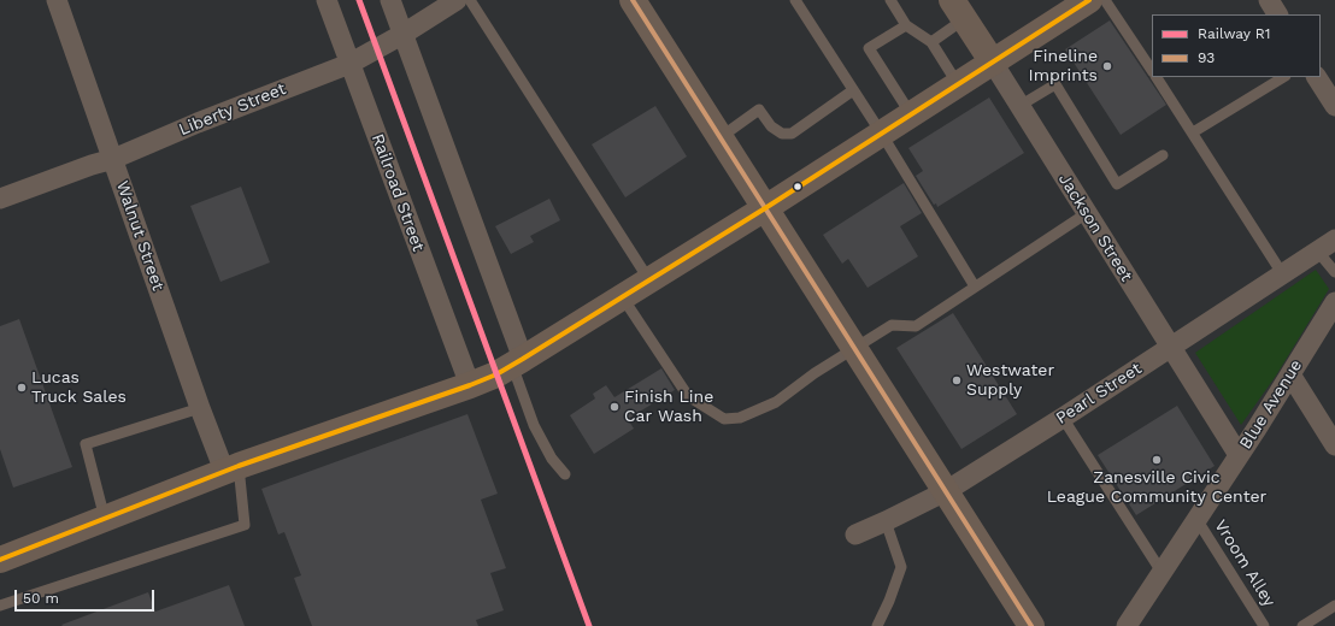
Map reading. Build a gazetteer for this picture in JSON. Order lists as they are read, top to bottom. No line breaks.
{"streets":{"main road":["Jackson Street"],"street":["Liberty Street","Railroad Street","Walnut Street","Pearl Street","Blue Avenue"],"lane":["Vroom Alley"]},"crossings":[["Liberty Street","Railroad Street"],["Liberty Street","Walnut Street"],["Jackson Street","Pearl Street"],["Jackson Street","Blue Avenue"],["Blue Avenue","Vroom Alley"]],"places":["Fineline Imprints","Westwater Supply","Lucas Truck Sales","Finish Line Car Wash","Zanesville Civic League Community Center"],"lines":["rail line R1","transit line 93"],"legend":["Railway R1","93"],"scale_bar":"50 m"}
